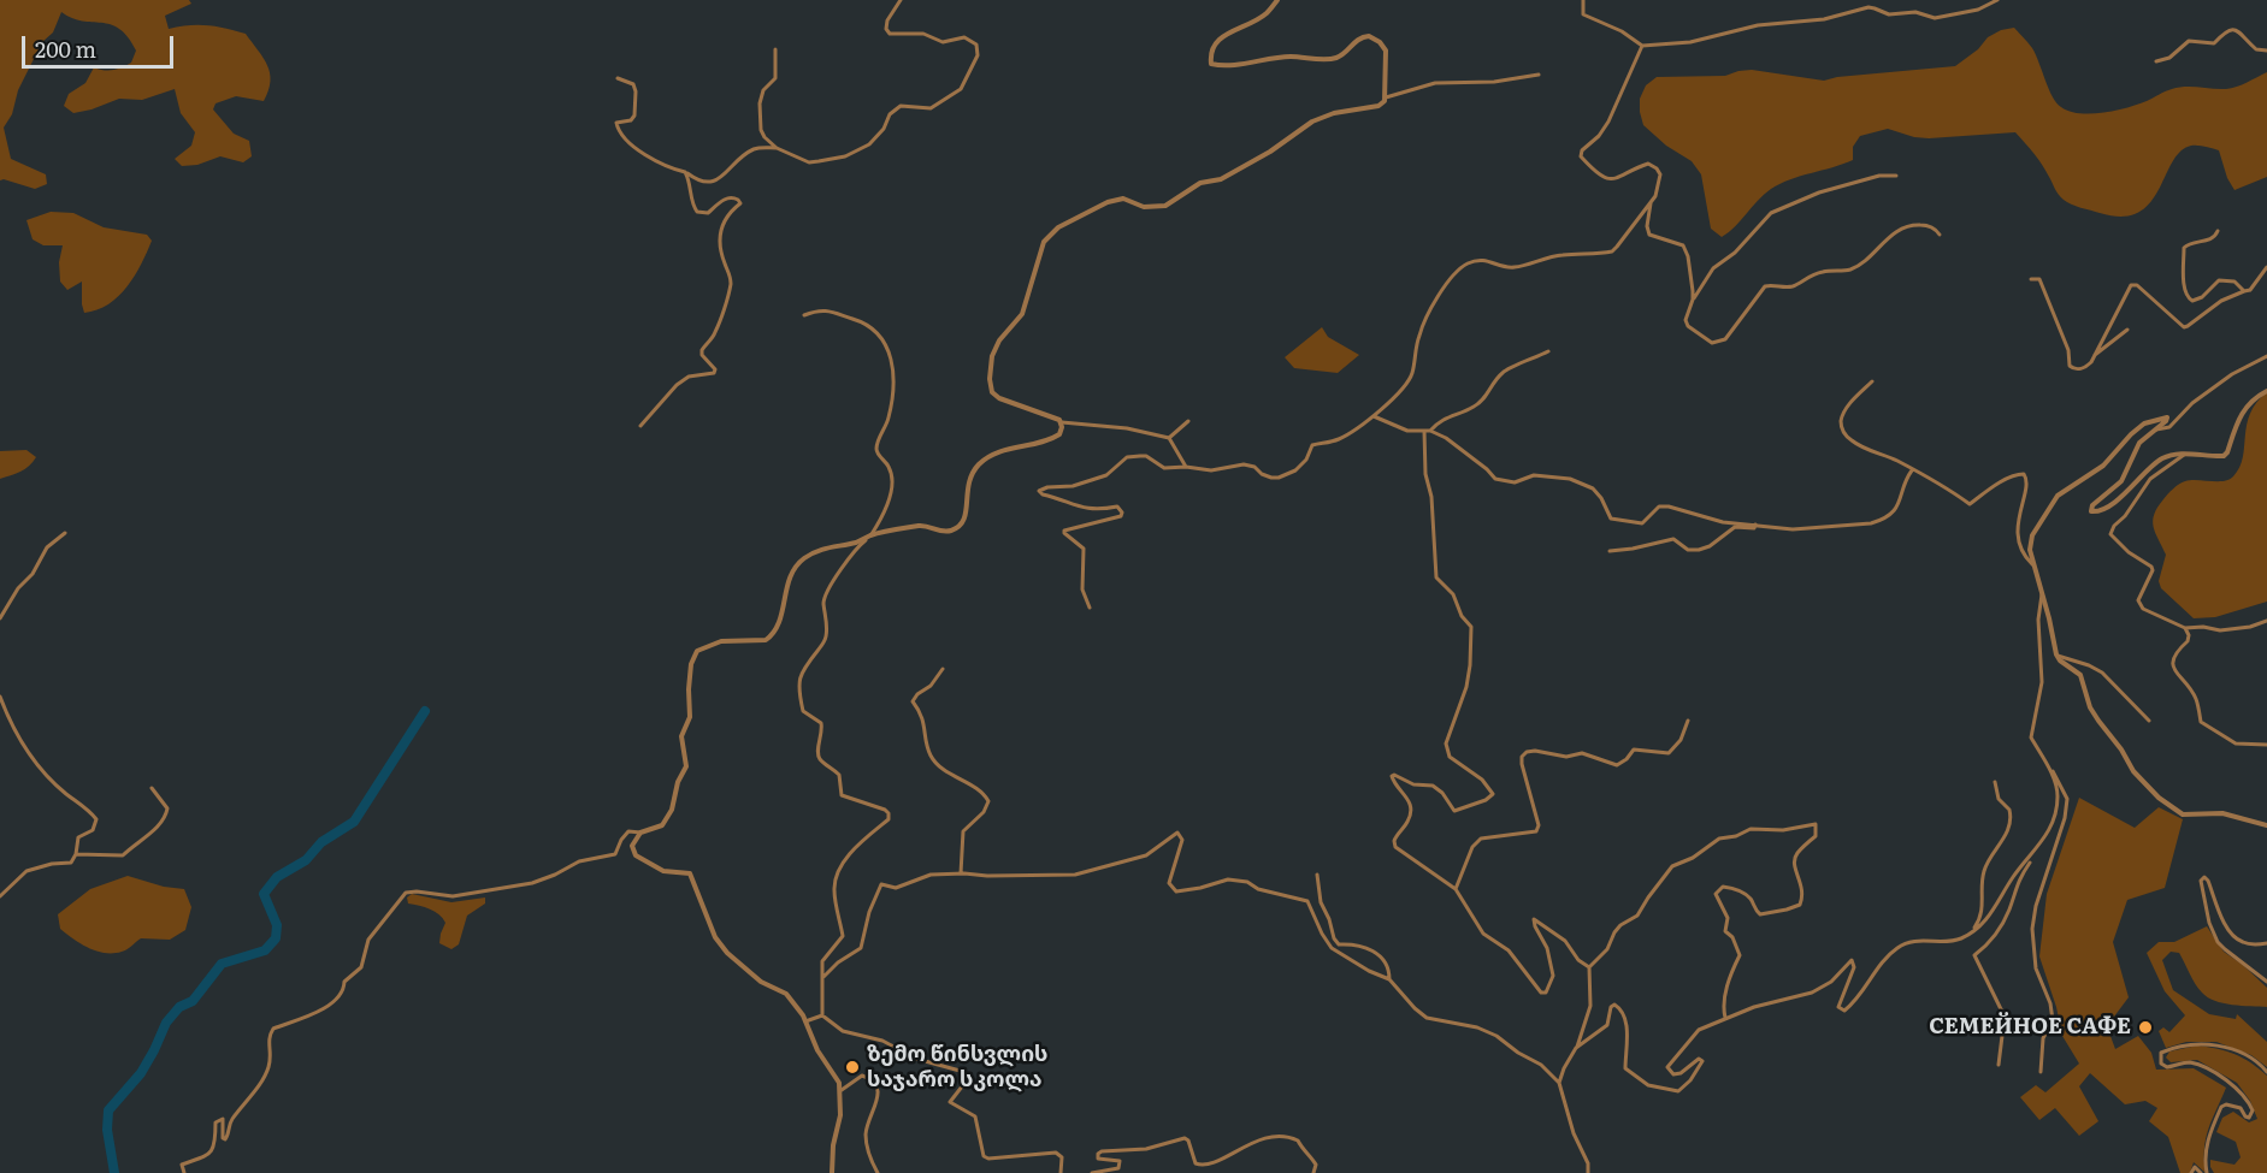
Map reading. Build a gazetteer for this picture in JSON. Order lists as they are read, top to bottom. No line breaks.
{"places":["СЕМЕЙНОЕ САФЕ","ზემო წინსვლის საჯარო სკოლა"],"scale_bar":"200 m"}
